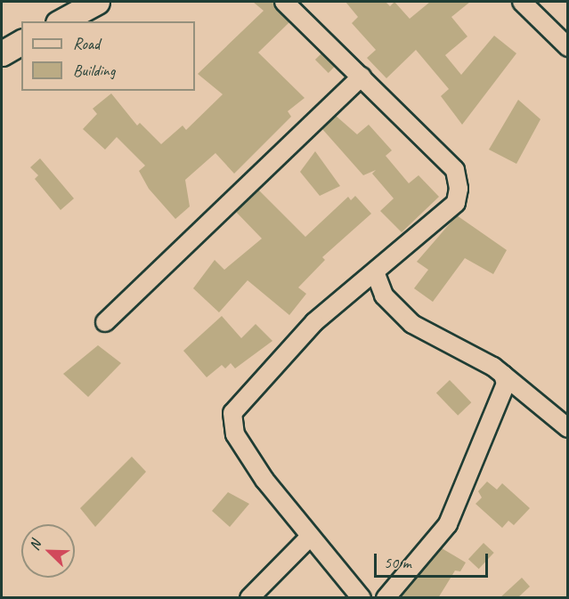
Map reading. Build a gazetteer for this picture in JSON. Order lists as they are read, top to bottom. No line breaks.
{"legend":["Road","Building"],"scale_bar":"50 m","north":"top left"}
